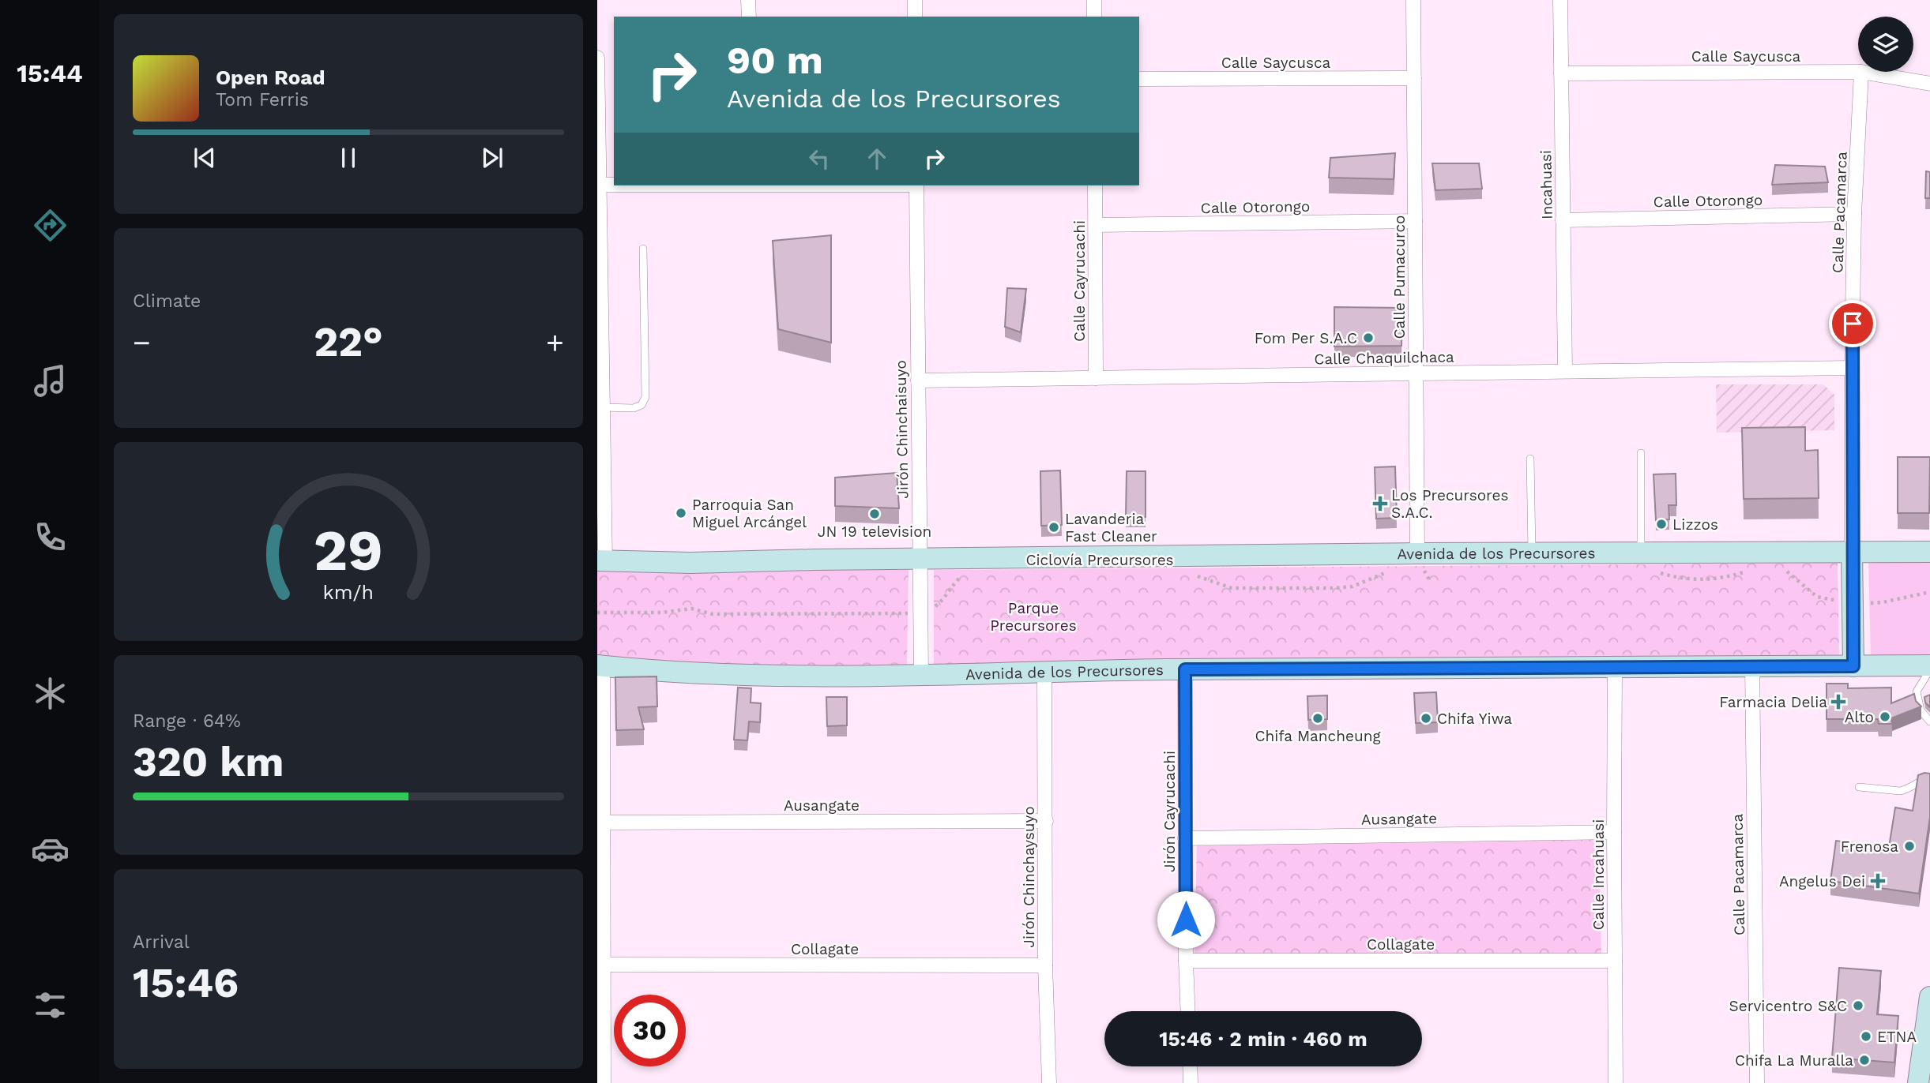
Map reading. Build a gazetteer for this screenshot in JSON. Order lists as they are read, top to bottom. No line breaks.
{"streets":{"main road":["Avenida de los Precursores"],"street":["Calle Saycusca","Incahuasi","Calle Otorongo","Calle Pacamarca","Calle Pumacurco","Calle Cayrucachi","Calle Chaquilchaca","Jirón Chinchaisuyo","Ausangate","Jirón Cayrucachi","Calle Incahuasi","Jirón Chinchaysuyo","Collagate"],"path":["Ciclovía Precursores"]},"crossings":[["Calle Saycusca","Incahuasi"],["Calle Saycusca","Calle Pacamarca"],["Calle Saycusca","Calle Pumacurco"],["Incahuasi","Calle Otorongo"],["Incahuasi","Calle Chaquilchaca"],["Calle Otorongo","Calle Pacamarca"],["Calle Otorongo","Calle Pumacurco"],["Calle Otorongo","Calle Cayrucachi"],["Calle Pacamarca","Calle Chaquilchaca"],["Calle Pacamarca","Avenida de los Precursores"],["Calle Pumacurco","Calle Chaquilchaca"],["Calle Pumacurco","Avenida de los Precursores"],["Calle Cayrucachi","Calle Chaquilchaca"],["Calle Chaquilchaca","Jirón Chinchaisuyo"],["Jirón Chinchaisuyo","Avenida de los Precursores"],["Avenida de los Precursores","Jirón Cayrucachi"],["Avenida de los Precursores","Calle Incahuasi"],["Avenida de los Precursores","Jirón Chinchaysuyo"],["Ausangate","Jirón Cayrucachi"],["Ausangate","Calle Incahuasi"],["Ausangate","Jirón Chinchaysuyo"],["Jirón Cayrucachi","Collagate"],["Calle Incahuasi","Collagate"],["Jirón Chinchaysuyo","Collagate"]],"parks":["Parque Precursores"],"places":{"other":["Fom Per S.A.C","Parroquia San Miguel Arcángel","JN 19 television","Lizzos","Lavanderia Fast Cleaner","Alto","Chifa Mancheung","Chifa Yiwa","Frenosa","Servicentro S&C","ETNA","Chifa La Muralla"],"health":["Los Precursores S.A.C.","Farmacia Delia","Angelus Dei"]},"page":{"tabs":"15:44","turn":["90 m","Avenida de los Precursores"],"song":["Open Road","Tom Ferris"],"tile":["Climate",["Range · 64%","320 km"],["Arrival","15:46"]],"heat":["−","22°","+"],"limit":"30","trip":"15:46 · 2 min · 460 m","gauge":["29","km/h"]}}
